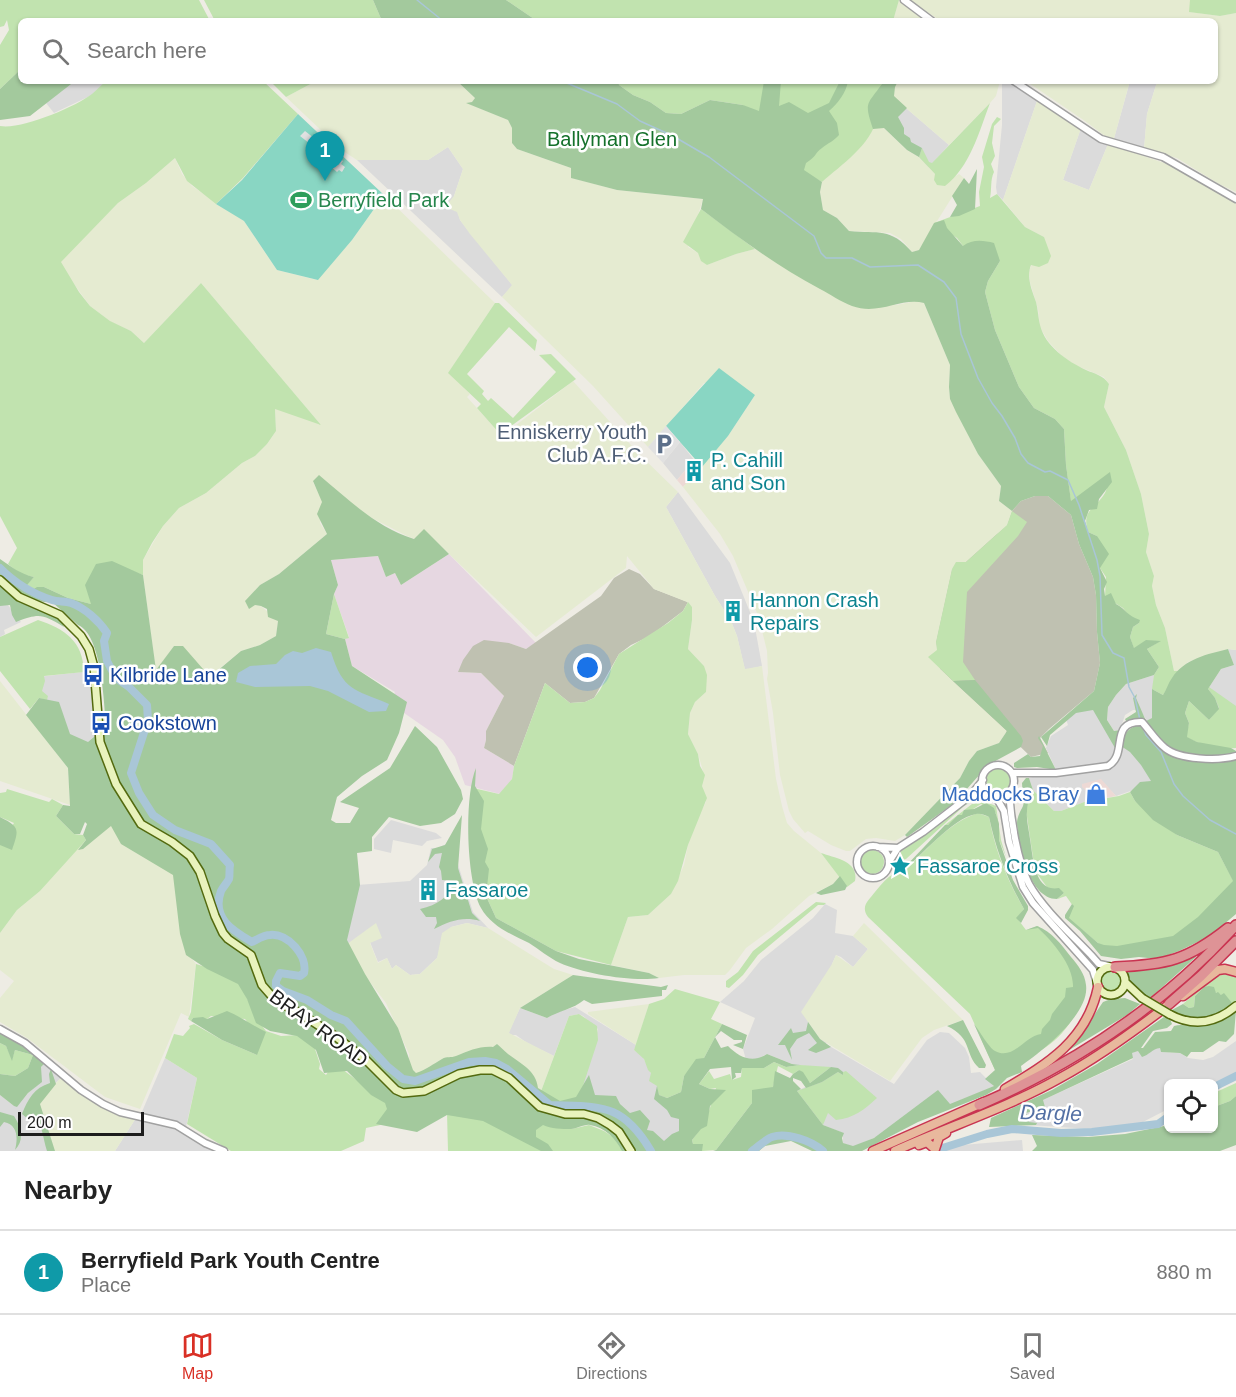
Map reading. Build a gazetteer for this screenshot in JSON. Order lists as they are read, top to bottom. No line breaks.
{"streets":{"main road":["BRAY ROAD"]},"water":["Dargle"],"parks":["Ballyman Glen"],"places":{"sports":["Berryfield Park"],"parking":["Enniskerry Youth Club A.F.C."],"building":["P. Cahill and Son","Hannon Crash Repairs","Fassaroe"],"bus stop":["Kilbride Lane","Cookstown"],"shop":["Maddocks Bray"],"place":["Fassaroe Cross"]},"scale_bar":"200 m","page":{"search":"Search here","pins":"1","scale":"200 m","heading":"Nearby","list":[{"mark":"1","name":"Berryfield Park Youth Centre","note":"Place","value":"880 m"}],"nav":["Map","Directions","Saved"]}}
